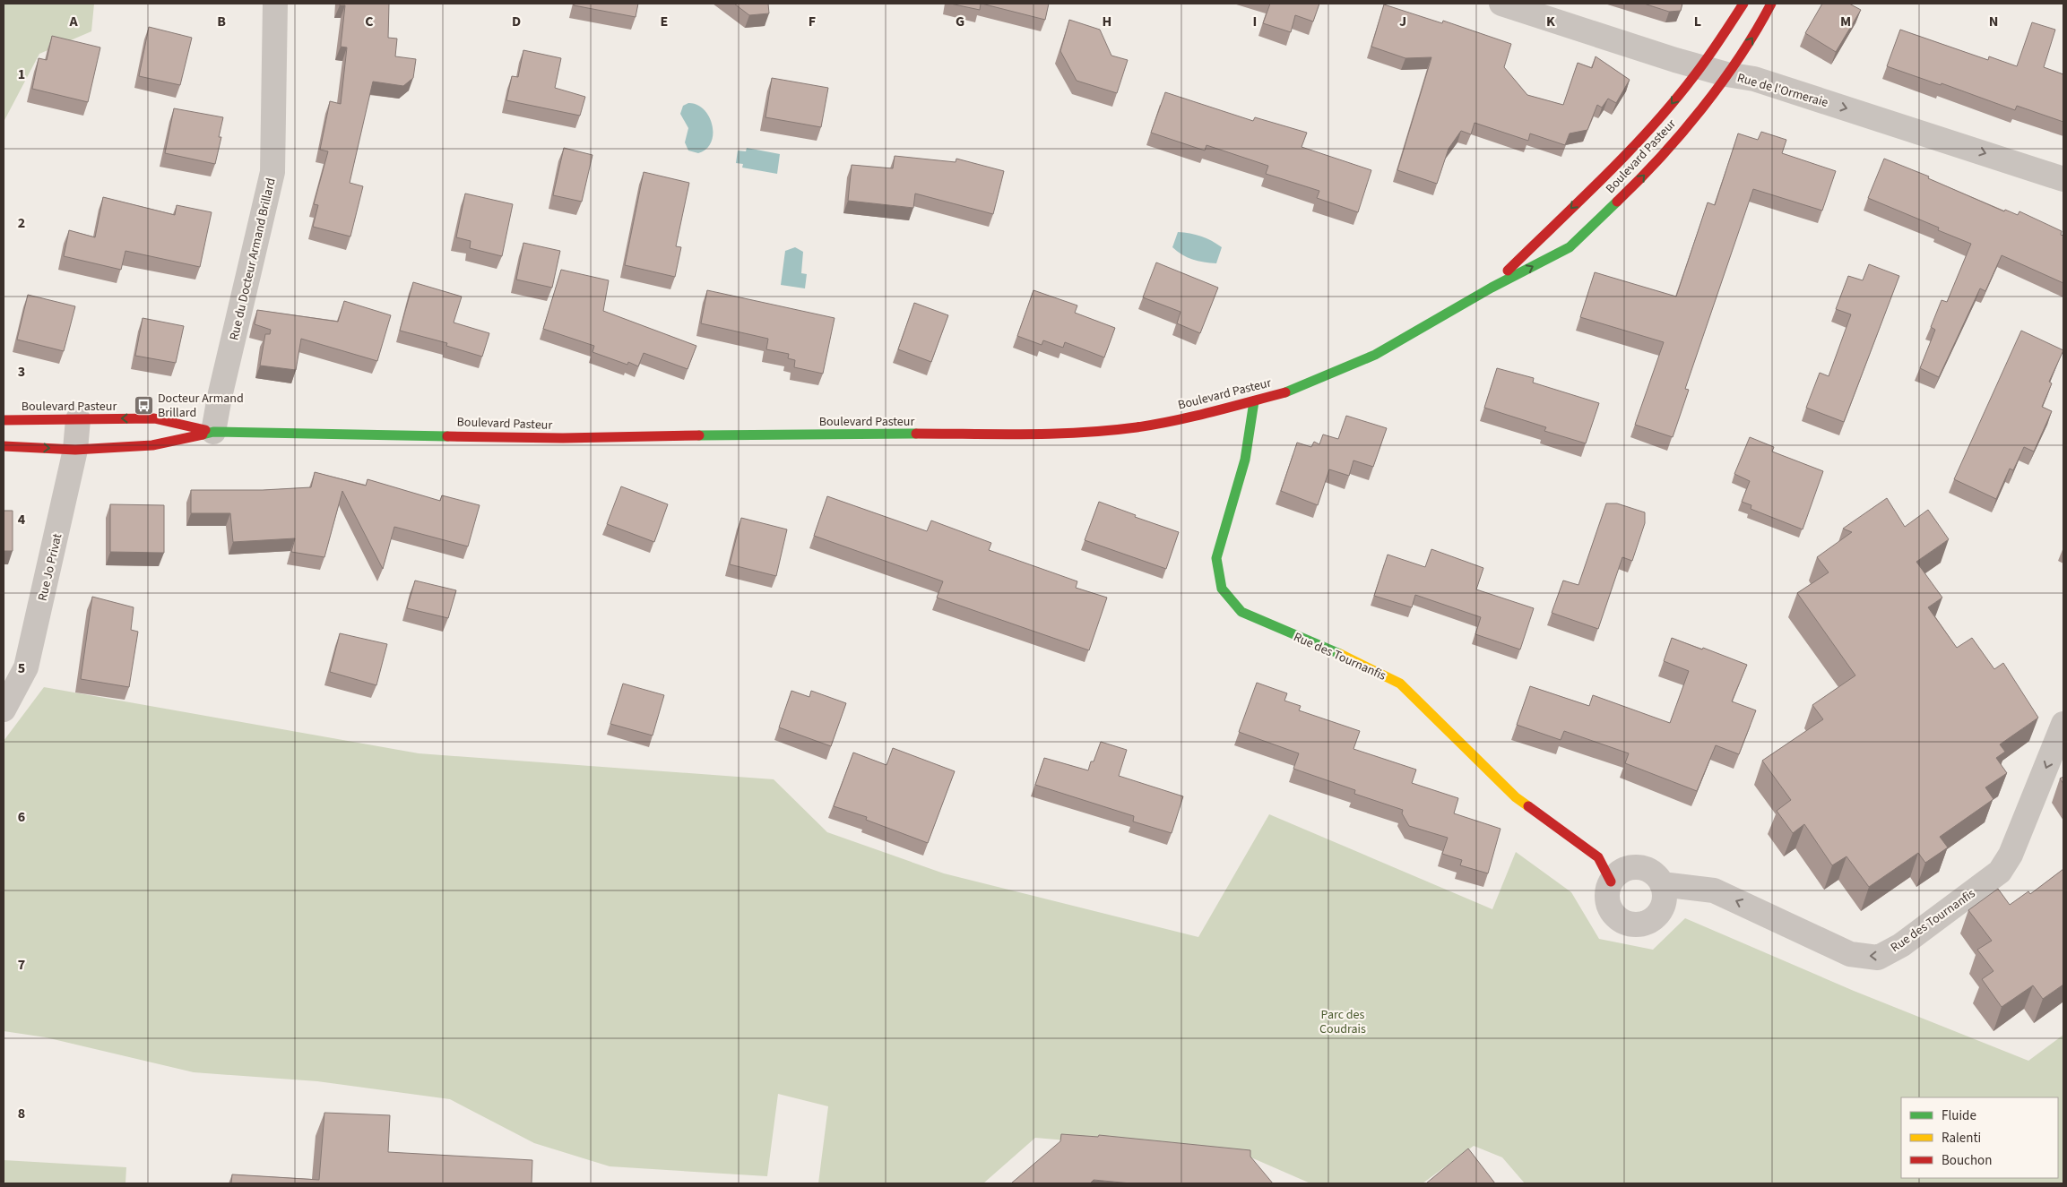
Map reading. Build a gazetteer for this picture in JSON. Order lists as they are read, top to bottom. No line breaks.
{"streets":{"main road":["Boulevard Pasteur","Rue des Tournanfis"],"street":["Rue de l'Ormeraie","Rue du Docteur Armand Brillard","Rue Jo Privat"]},"crossings":[["Rue de l'Ormeraie","Boulevard Pasteur"],["Boulevard Pasteur","Rue du Docteur Armand Brillard"],["Boulevard Pasteur","Rue Jo Privat"],["Boulevard Pasteur","Rue des Tournanfis"]],"one_way":["Rue de l'Ormeraie"],"parks":["Parc des Coudrais"],"places":{"bus stop":["Docteur Armand Brillard"]},"legend":["Fluide","Ralenti","Bouchon"],"grid":{"columns":["A","B","C","D","E","F","G","H","I","J","K","L","M","N"],"rows":["1","2","3","4","5","6","7","8"]}}
